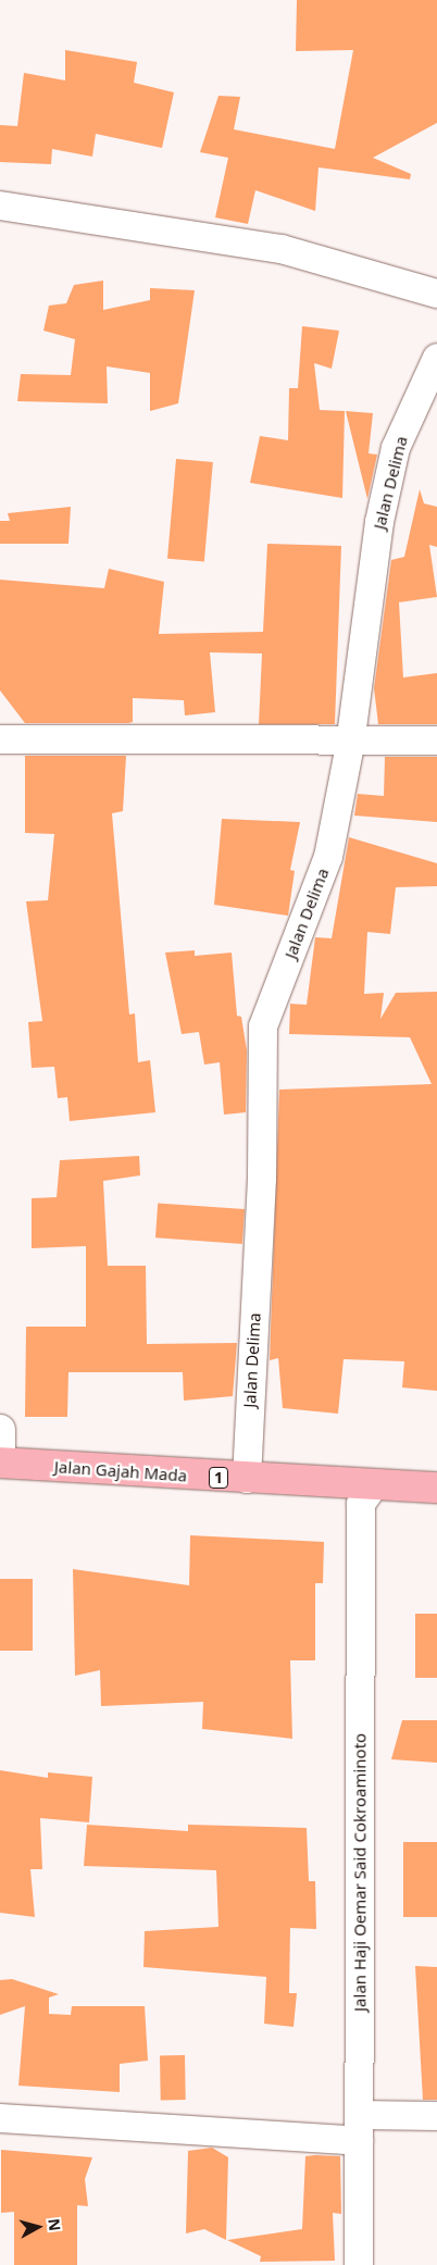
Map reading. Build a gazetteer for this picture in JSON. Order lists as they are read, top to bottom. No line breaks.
{"streets":{"highway":["Jalan Gajah Mada","1"],"street":["Jalan Delima","Jalan Haji Oemar Said Cokroaminoto"]},"crossings":[["Jalan Delima","Jalan Gajah Mada"],["Jalan Gajah Mada","Jalan Haji Oemar Said Cokroaminoto"]],"north":"right"}
